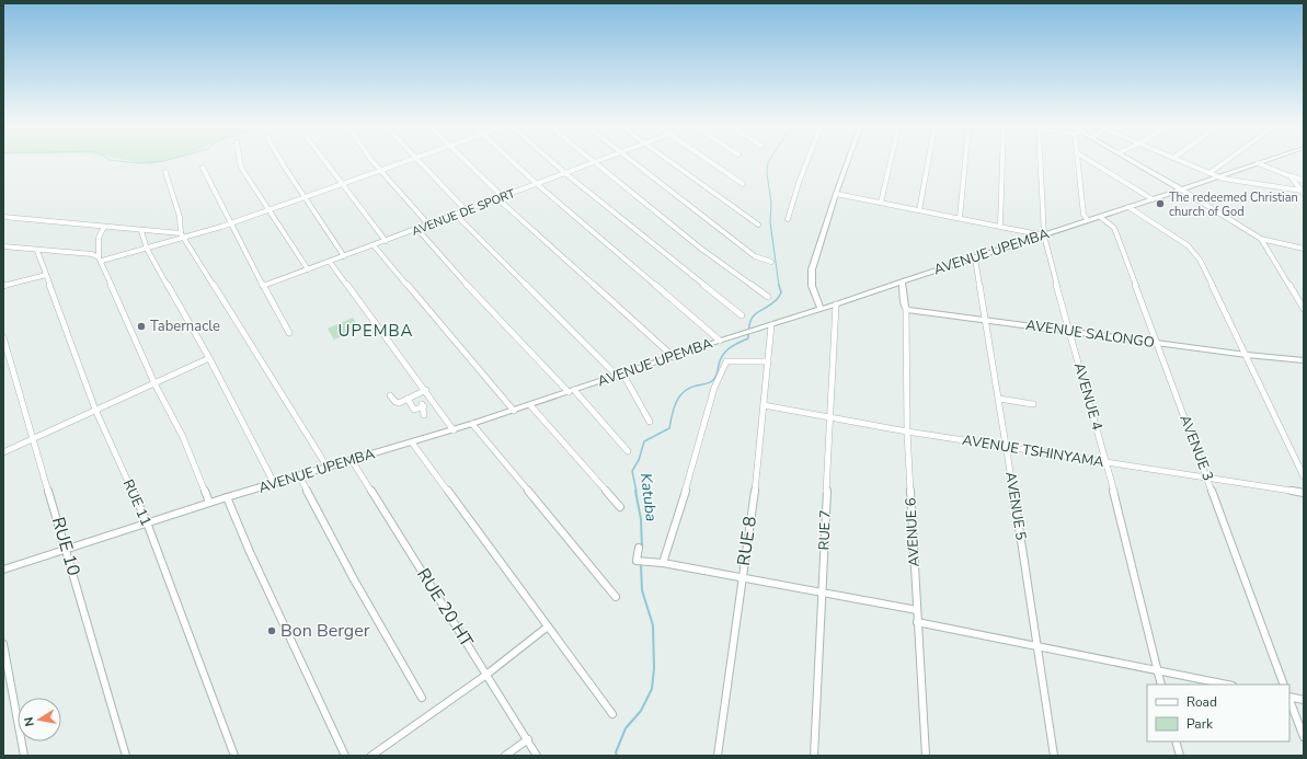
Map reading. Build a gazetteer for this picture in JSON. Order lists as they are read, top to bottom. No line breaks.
{"streets":{"street":["AVENUE DE SPORT","AVENUE UPEMBA","AVENUE SALONGO","AVENUE 4","AVENUE 3","AVENUE TSHINYAMA","RUE 11","AVENUE 5","RUE 7","AVENUE 6","RUE 8","RUE 10","RUE 20 HT"]},"crossings":[["AVENUE UPEMBA","AVENUE 4"],["AVENUE UPEMBA","AVENUE 3"],["AVENUE UPEMBA","RUE 11"],["AVENUE UPEMBA","AVENUE 5"],["AVENUE UPEMBA","RUE 7"],["AVENUE UPEMBA","RUE 8"],["AVENUE UPEMBA","RUE 10"],["AVENUE UPEMBA","RUE 20 HT"],["AVENUE SALONGO","AVENUE 4"],["AVENUE SALONGO","AVENUE 3"],["AVENUE SALONGO","AVENUE 5"],["AVENUE SALONGO","AVENUE 6"],["AVENUE 4","AVENUE TSHINYAMA"],["AVENUE 3","AVENUE TSHINYAMA"],["AVENUE TSHINYAMA","AVENUE 5"],["AVENUE TSHINYAMA","RUE 7"],["AVENUE TSHINYAMA","AVENUE 6"],["AVENUE TSHINYAMA","RUE 8"]],"districts":["UPEMBA"],"water":["Katuba"],"places":["The redeemed Christian church of God","Tabernacle","Bon Berger"],"legend":["Road","Park"],"north":"left"}
